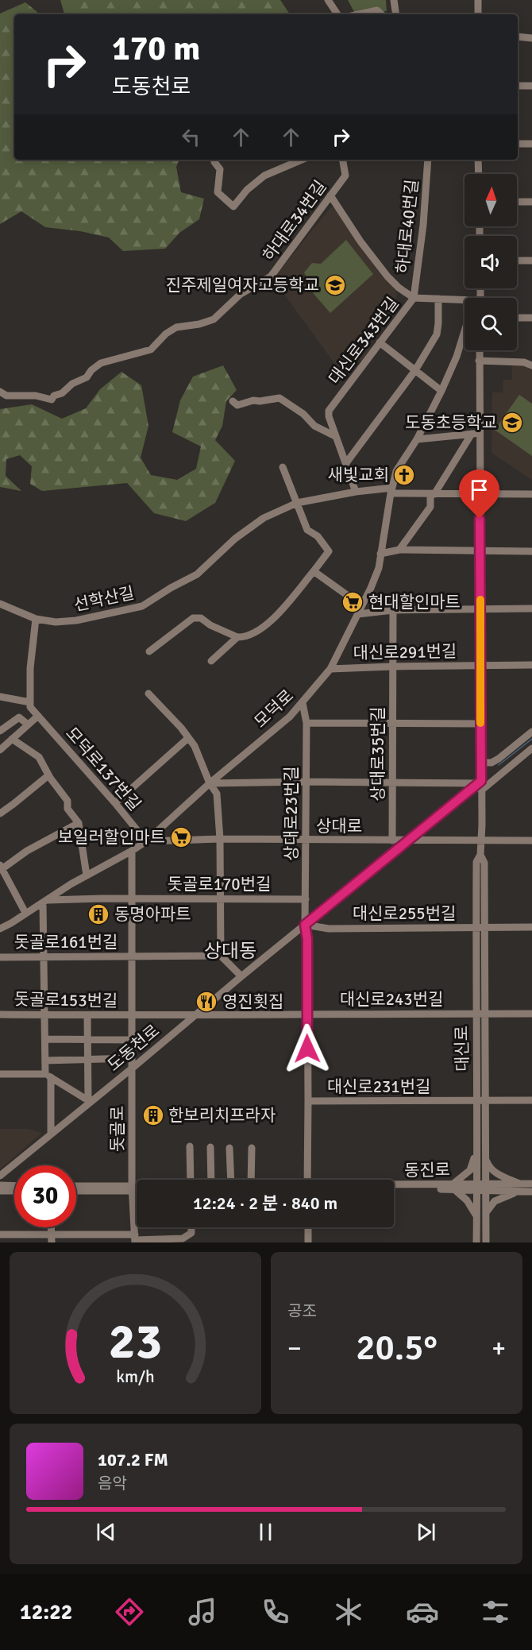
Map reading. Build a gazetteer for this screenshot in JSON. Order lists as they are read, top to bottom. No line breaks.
{"streets":{"street":["하대로34번길","하대로40번길","대신로343번길","선학산길","대신로291번길","모덕로","상대로35번길","모덕로137번길","상대로23번길","상대로","돗골로170번길","대신로255번길","돗골로161번길","대신로243번길","돗골로153번길","도동천로","대신로","대신로231번길","돗골로","동진로"]},"crossings":[["하대로40번길","대신로343번길"],["선학산길","모덕로"],["대신로291번길","모덕로"],["대신로291번길","상대로35번길"],["대신로291번길","대신로"],["모덕로","모덕로137번길"],["모덕로","상대로23번길"],["모덕로","상대로"],["모덕로","돗골로170번길"],["모덕로","돗골로"],["상대로35번길","상대로"],["모덕로137번길","상대로"],["상대로23번길","상대로"],["상대로23번길","돗골로170번길"],["상대로23번길","대신로255번길"],["상대로23번길","대신로243번길"],["상대로23번길","도동천로"],["상대로23번길","대신로231번길"],["상대로","도동천로"],["상대로","대신로"],["돗골로170번길","돗골로"],["대신로255번길","도동천로"],["대신로255번길","대신로"],["돗골로161번길","돗골로"],["대신로243번길","대신로"],["돗골로153번길","돗골로"],["도동천로","대신로"],["도동천로","돗골로"],["대신로","대신로231번길"],["대신로","동진로"],["돗골로","동진로"]],"districts":["상대동"],"places":{"school or university":["진주제일여자고등학교","도동초등학교"],"church":["새빛교회"],"supermarket":["현대할인마트","보일러할인마트"],"building":["동명아파트","한보리치프라자"],"restaurant":["영진횟집"]},"north":"top","page":{"turn":["170 m","도동천로"],"limit":"30","trip":"12:24 · 2 분 · 840 m","tile":"공조","heat":["−","20.5°","+"],"song":["107.2 FM","음악"],"tabs":"12:22","gauge":["23","km/h"]}}
